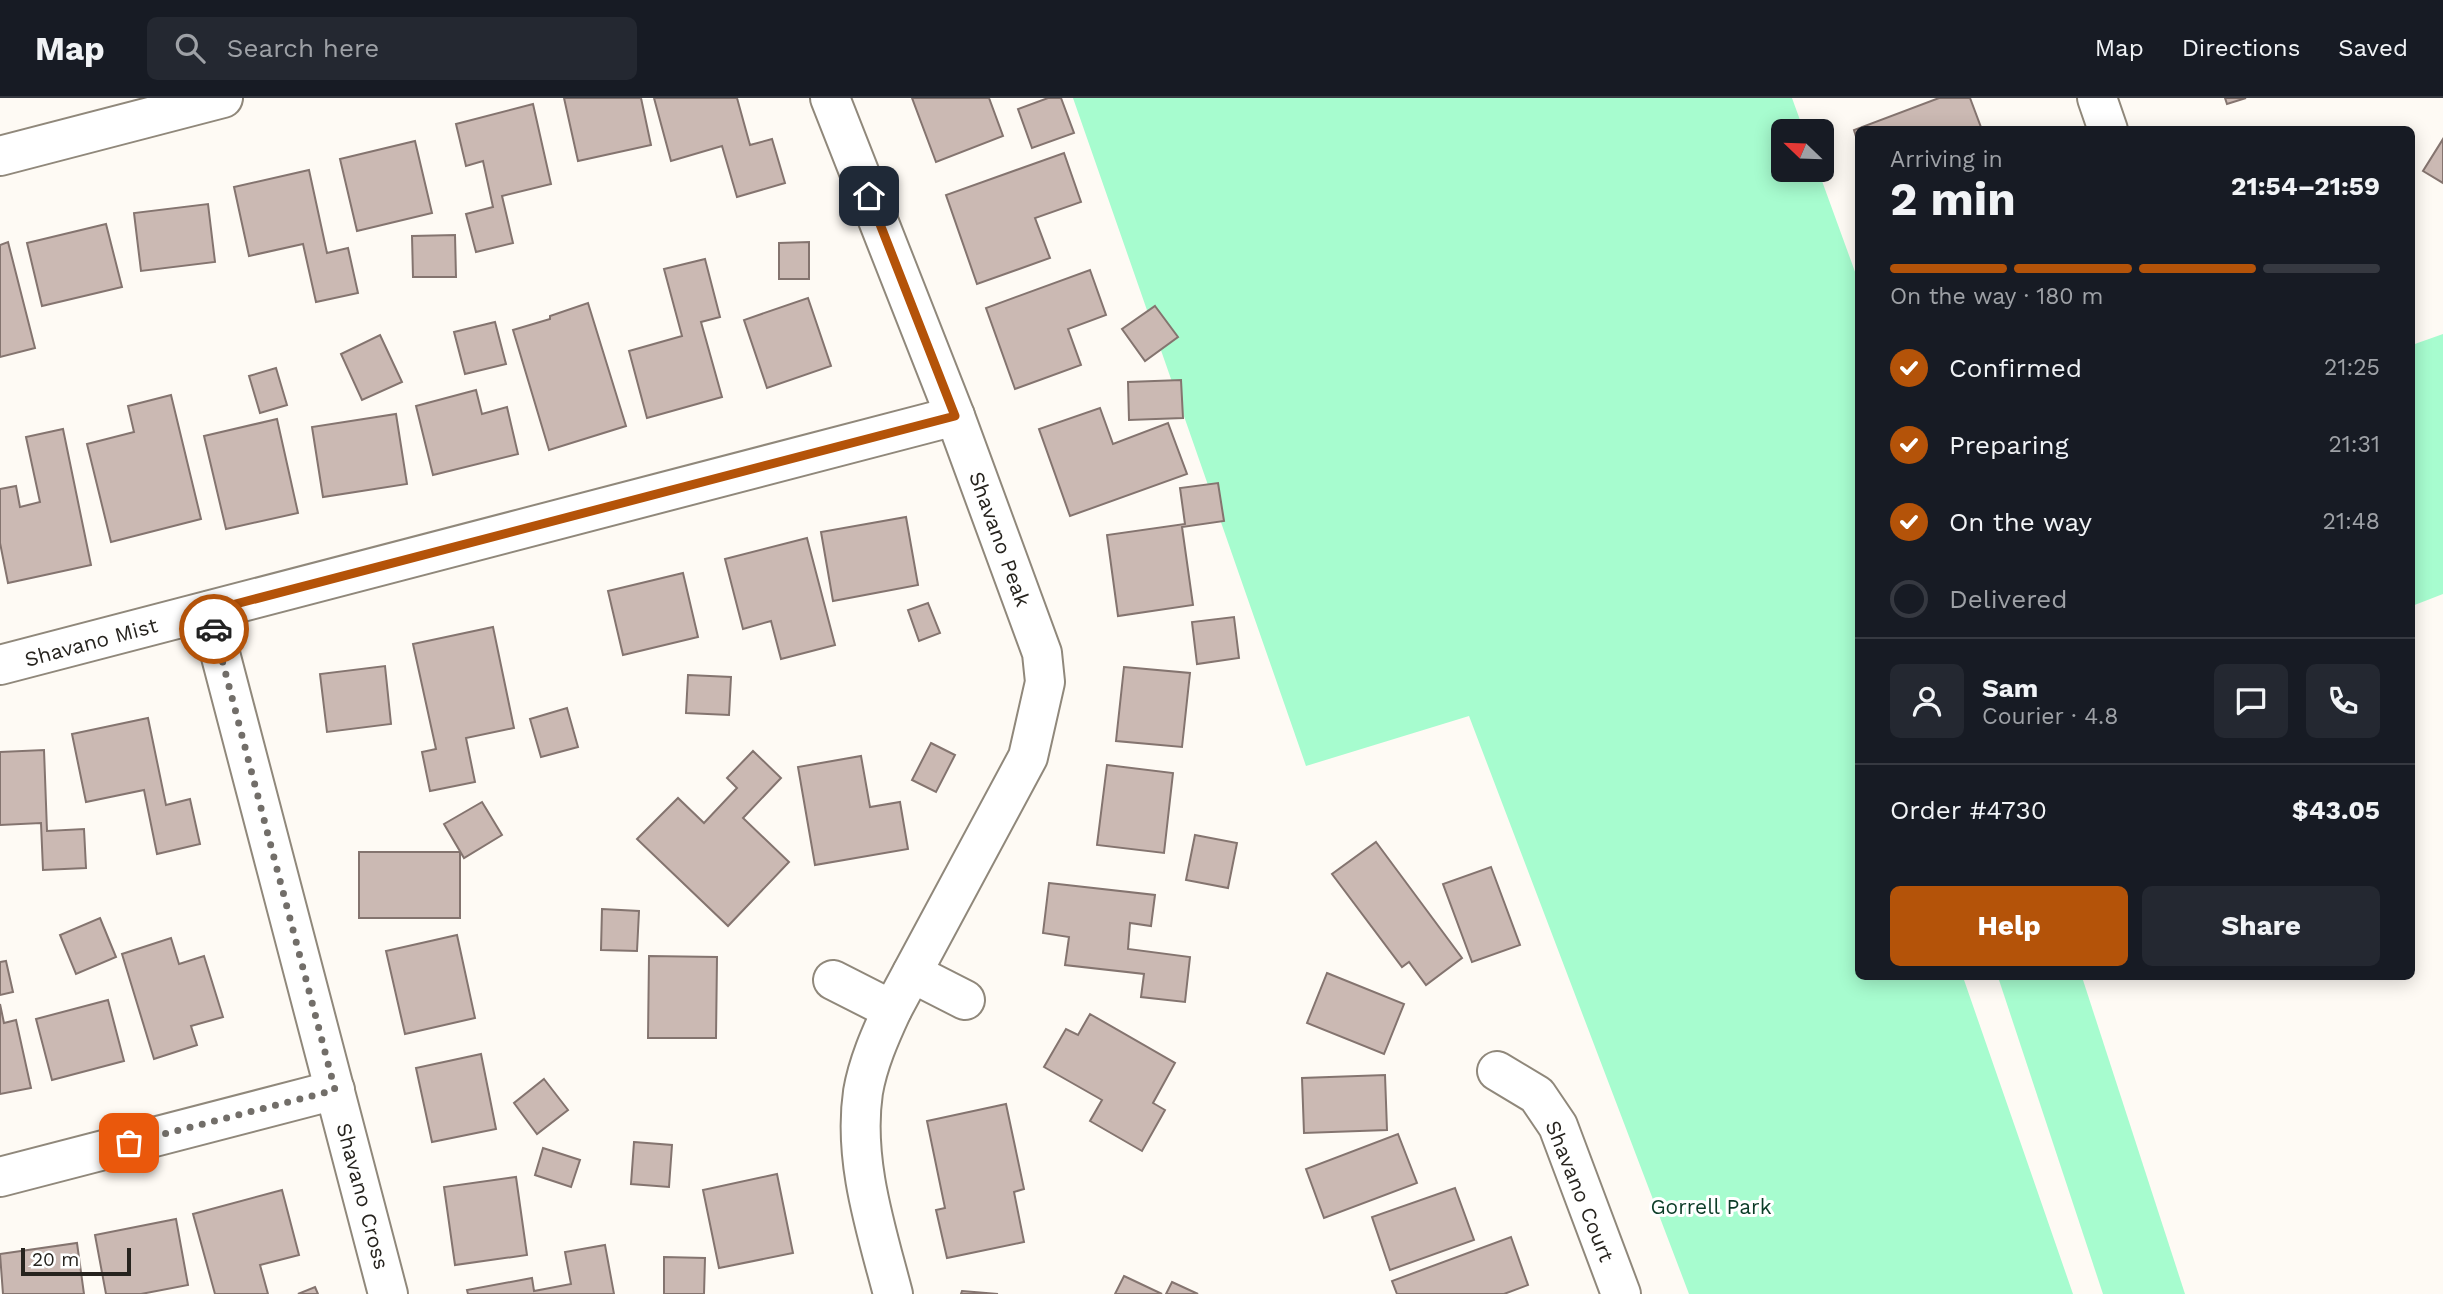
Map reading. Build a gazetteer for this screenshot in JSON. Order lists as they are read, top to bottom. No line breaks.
{"streets":{"street":["Shavano Peak","Shavano Mist","Shavano Court","Shavano Cross"]},"crossings":[["Shavano Peak","Shavano Mist"],["Shavano Mist","Shavano Cross"]],"parks":["Gorrell Park"],"scale_bar":"20 m","north":"top left","page":{"header":"Map","search":"Search here","nav":["Map","Directions","Saved"],"heading":["2 min","Arriving in","21:54–21:59"],"panel":["Sam","Courier · 4.8","Order #4730","$43.05"],"bar":"On the way · 180 m","list":[["Confirmed","21:25"],["Preparing","21:31"],["On the way","21:48"],"Delivered"],"buttons":["Help","Share"],"scale":"20 m"}}
